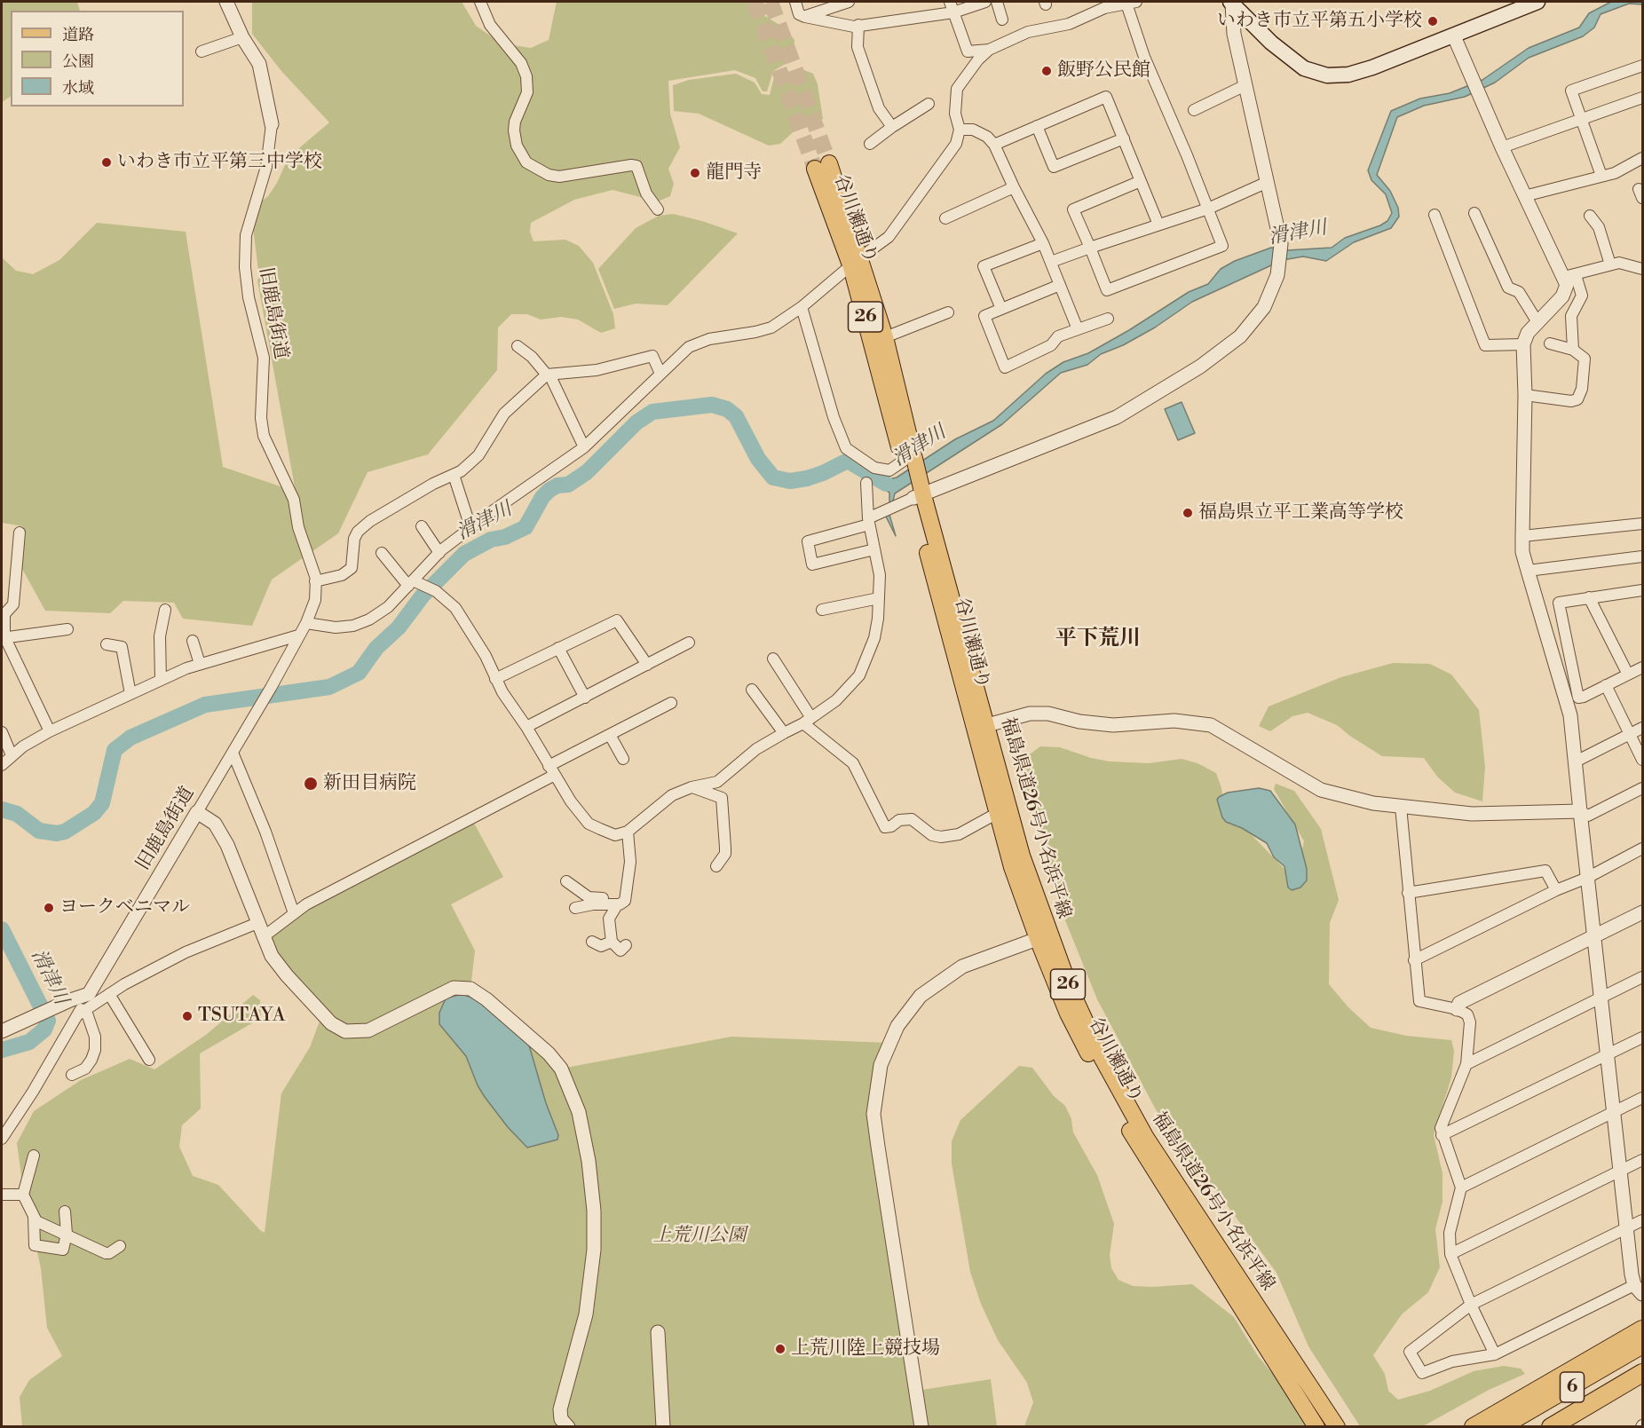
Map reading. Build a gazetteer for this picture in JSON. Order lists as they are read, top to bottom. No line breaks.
{"streets":{"highway":["6"],"main road":["谷川瀬通り","26","福島県道26号小名浜平線"],"street":["旧鹿島街道"]},"crossings":[["谷川瀬通り","福島県道26号小名浜平線"]],"districts":["平下荒川"],"water":["滑津川"],"parks":["上荒川公園"],"places":["いわき市立平第五小学校","飯野公民館","いわき市立平第三中学校","龍門寺","福島県立平工業高等学校","新田目病院","ヨークベニマル","TSUTAYA","上荒川陸上競技場"],"legend":["道路","公園","水域"]}
